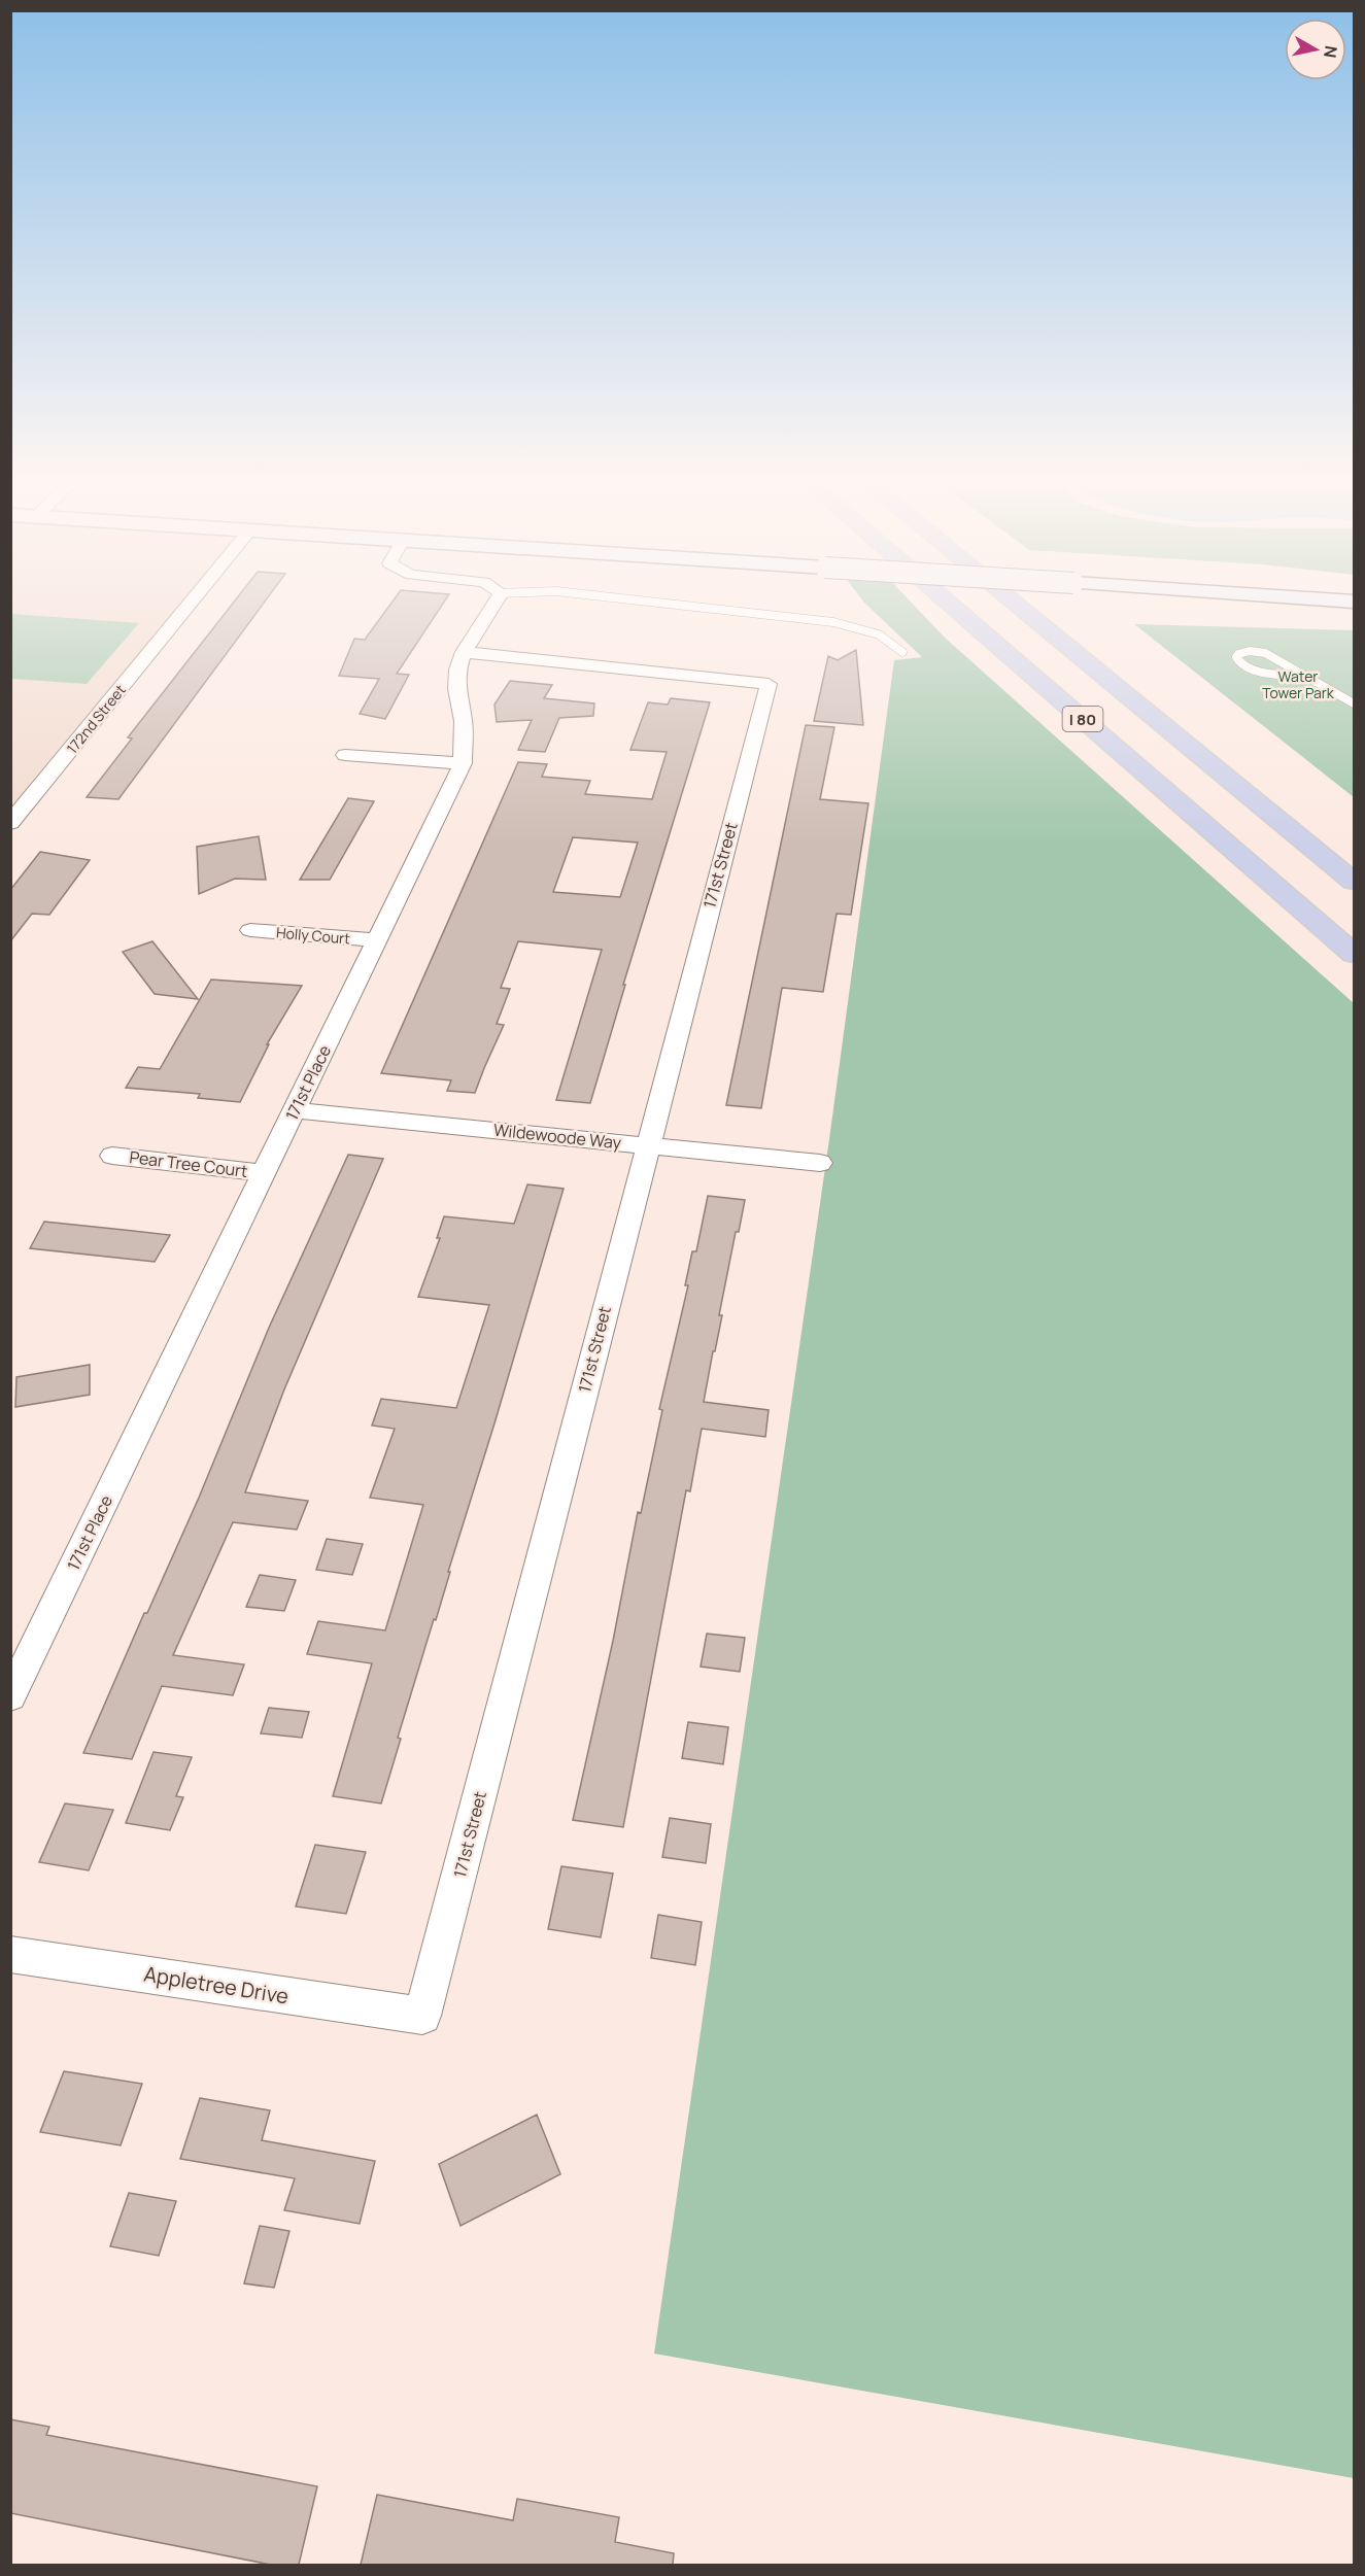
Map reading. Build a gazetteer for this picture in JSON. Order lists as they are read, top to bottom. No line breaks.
{"streets":{"highway":["I 80"],"street":["172nd Street","171st Street","Holly Court","171st Place","Wildewoode Way","Pear Tree Court","Appletree Drive"]},"crossings":[["171st Street","171st Place"],["171st Street","Wildewoode Way"],["171st Street","Appletree Drive"],["Holly Court","171st Place"],["171st Place","Wildewoode Way"],["171st Place","Pear Tree Court"]],"parks":["Water Tower Park"],"north":"right"}
